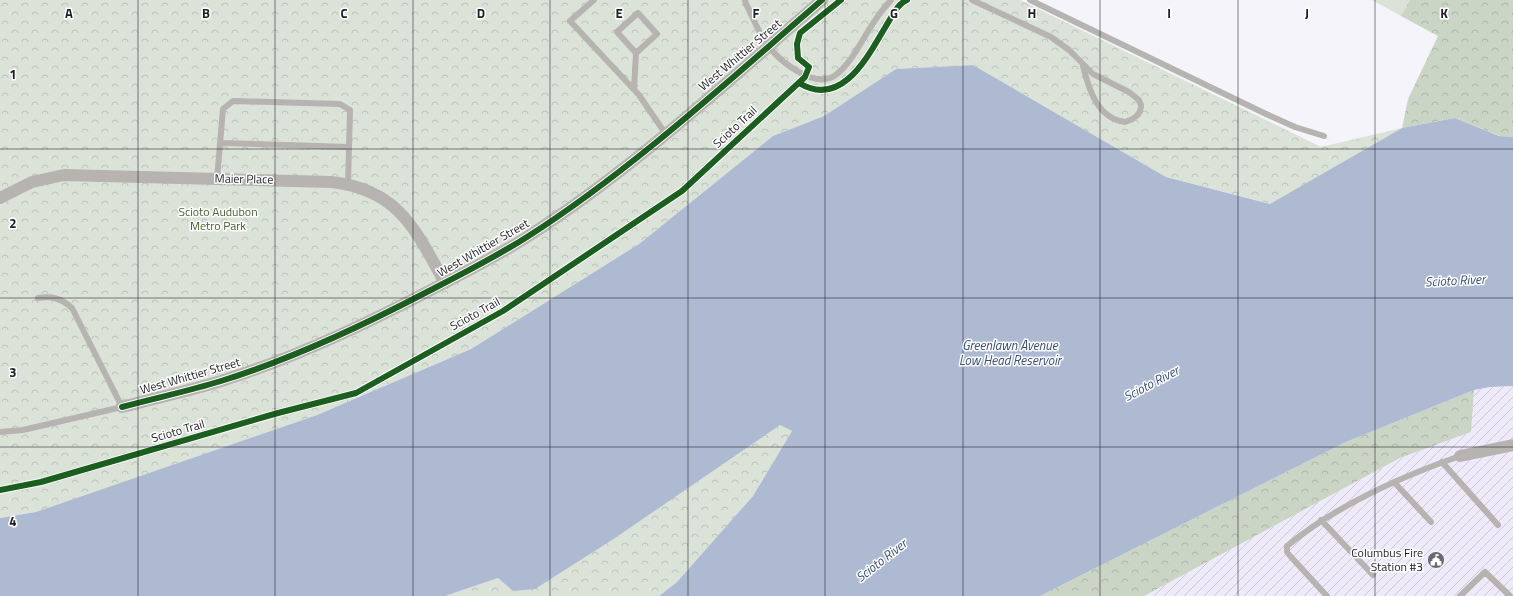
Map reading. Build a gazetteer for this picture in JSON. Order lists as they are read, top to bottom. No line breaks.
{"streets":{"street":["West Whittier Street","Maier Place"],"cycle path":["Scioto Trail"]},"crossings":[["West Whittier Street","Maier Place"]],"water":["Scioto River","Greenlawn Avenue Low Head Reservoir"],"parks":["Scioto Audubon Metro Park"],"places":{"public building":["Columbus Fire Station #3"]},"grid":{"columns":["A","B","C","D","E","F","G","H","I","J","K"],"rows":["1","2","3","4"]}}
